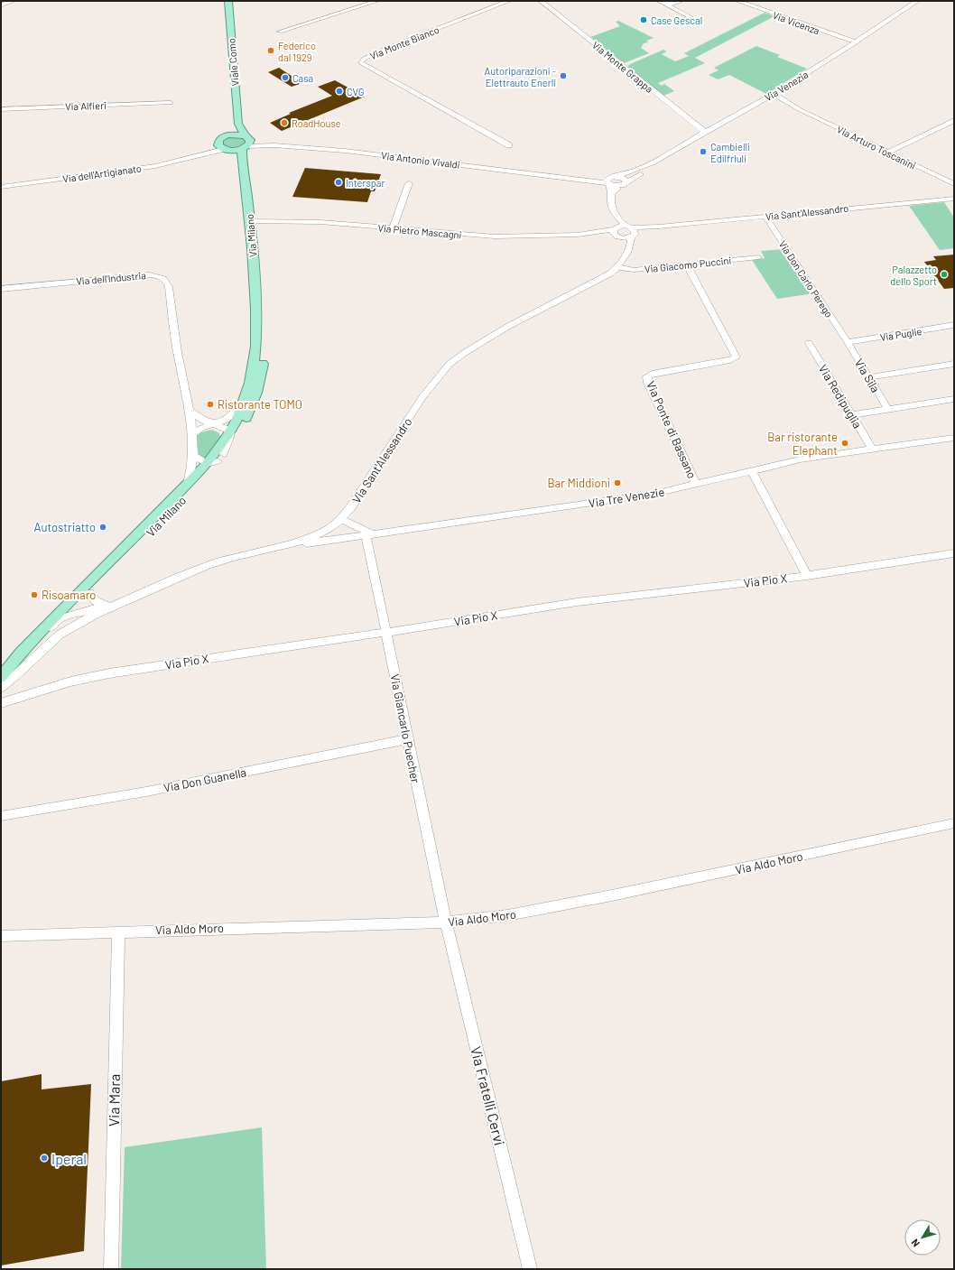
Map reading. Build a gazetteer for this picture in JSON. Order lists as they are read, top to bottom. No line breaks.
{"streets":{"main road":["Viale Como","Via Milano"],"street":["Via Vicenza","Via Monte Bianco","Via Monte Grappa","Via Venezia","Via Alfieri","Via Arturo Toscanini","Via Antonio Vivaldi","Via dell'Artigianato","Via Sant'Alessandro","Via Pietro Mascagni","Via Giacomo Puccini","Via dell'Industria","Via Don Carlo Perego","Via Puglie","Via Sila","Via Redipuglia","Via Ponte di Bassano","Via Tre Venezie","Via Pio X","Via Giancarlo Puecher","Via Don Guanella","Via Aldo Moro","Via Fratelli Cervi","Via Mara"]},"crossings":[["Via Vicenza","Via Venezia"],["Via Monte Grappa","Via Venezia"],["Via Venezia","Via Antonio Vivaldi"],["Via Sant'Alessandro","Via Pietro Mascagni"],["Via Sant'Alessandro","Via Giacomo Puccini"],["Via Sant'Alessandro","Via Don Carlo Perego"],["Via Sant'Alessandro","Via Tre Venezie"],["Via Pietro Mascagni","Via Milano"],["Via Giacomo Puccini","Via Ponte di Bassano"],["Via Don Carlo Perego","Via Puglie"],["Via Don Carlo Perego","Via Sila"],["Via Puglie","Via Sila"],["Via Redipuglia","Via Tre Venezie"],["Via Ponte di Bassano","Via Tre Venezie"],["Via Tre Venezie","Via Giancarlo Puecher"],["Via Pio X","Via Giancarlo Puecher"],["Via Giancarlo Puecher","Via Don Guanella"],["Via Giancarlo Puecher","Via Aldo Moro"],["Via Giancarlo Puecher","Via Fratelli Cervi"],["Via Aldo Moro","Via Fratelli Cervi"],["Via Aldo Moro","Via Mara"]],"places":["Case Gescal","Federico dal 1929","Autoriparazioni - Elettrauto Enerli","Casa","CVG","RoadHouse","Cambielli Edilfriuli","Interspar","Palazzetto dello Sport","Ristorante TOMO","Bar ristorante Elephant","Bar Middioni","Autostriatto","Risoamaro","Iperal"],"north":"bottom left"}
